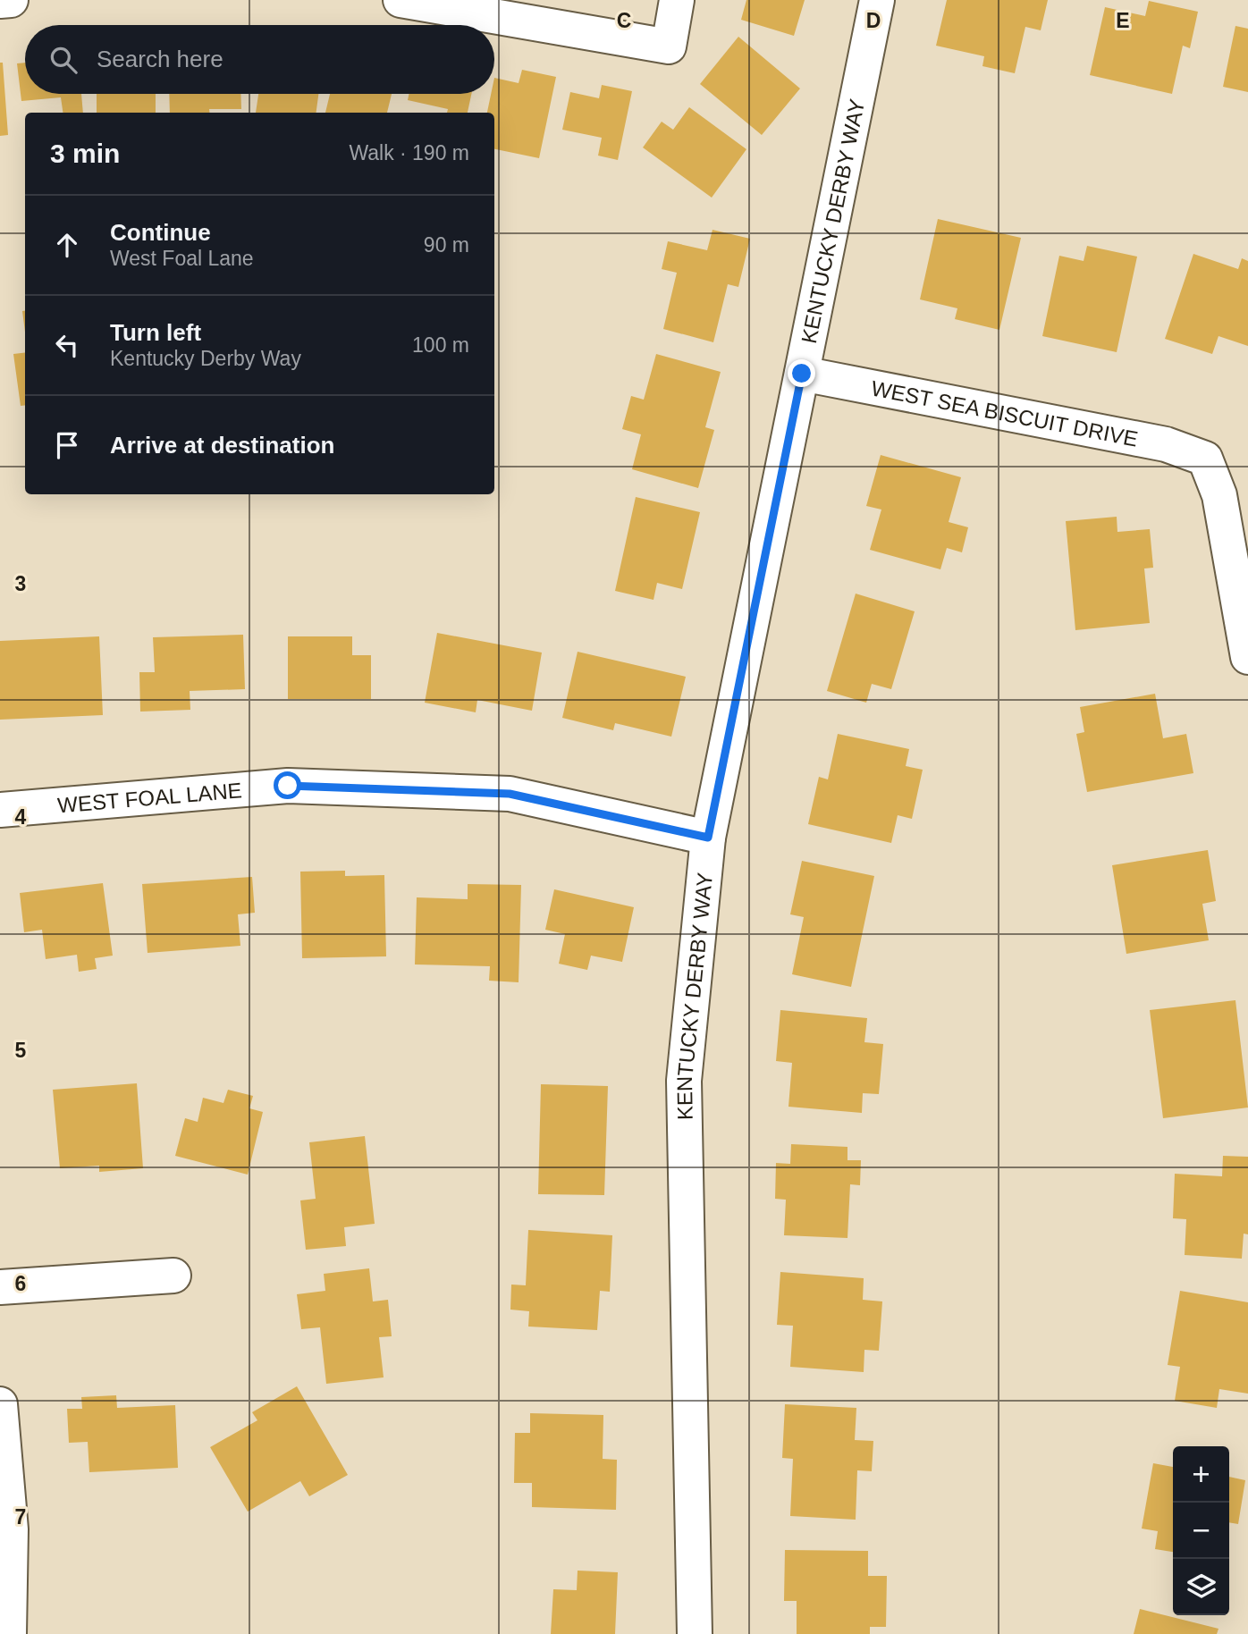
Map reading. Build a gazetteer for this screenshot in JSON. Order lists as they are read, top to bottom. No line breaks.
{"streets":{"street":["KENTUCKY DERBY WAY","WEST SEA BISCUIT DRIVE","WEST FOAL LANE"]},"crossings":[["KENTUCKY DERBY WAY","WEST SEA BISCUIT DRIVE"],["KENTUCKY DERBY WAY","WEST FOAL LANE"]],"page":{"search":"Search here","heading":["3 min","Walk · 190 m"],"list":[["Continue","West Foal Lane","90 m"],["Turn left","Kentucky Derby Way","100 m"],"Arrive at destination"],"map_buttons":["+","−"]},"grid":{"columns":["C","D","E"],"rows":["3","4","5","6","7"]}}
